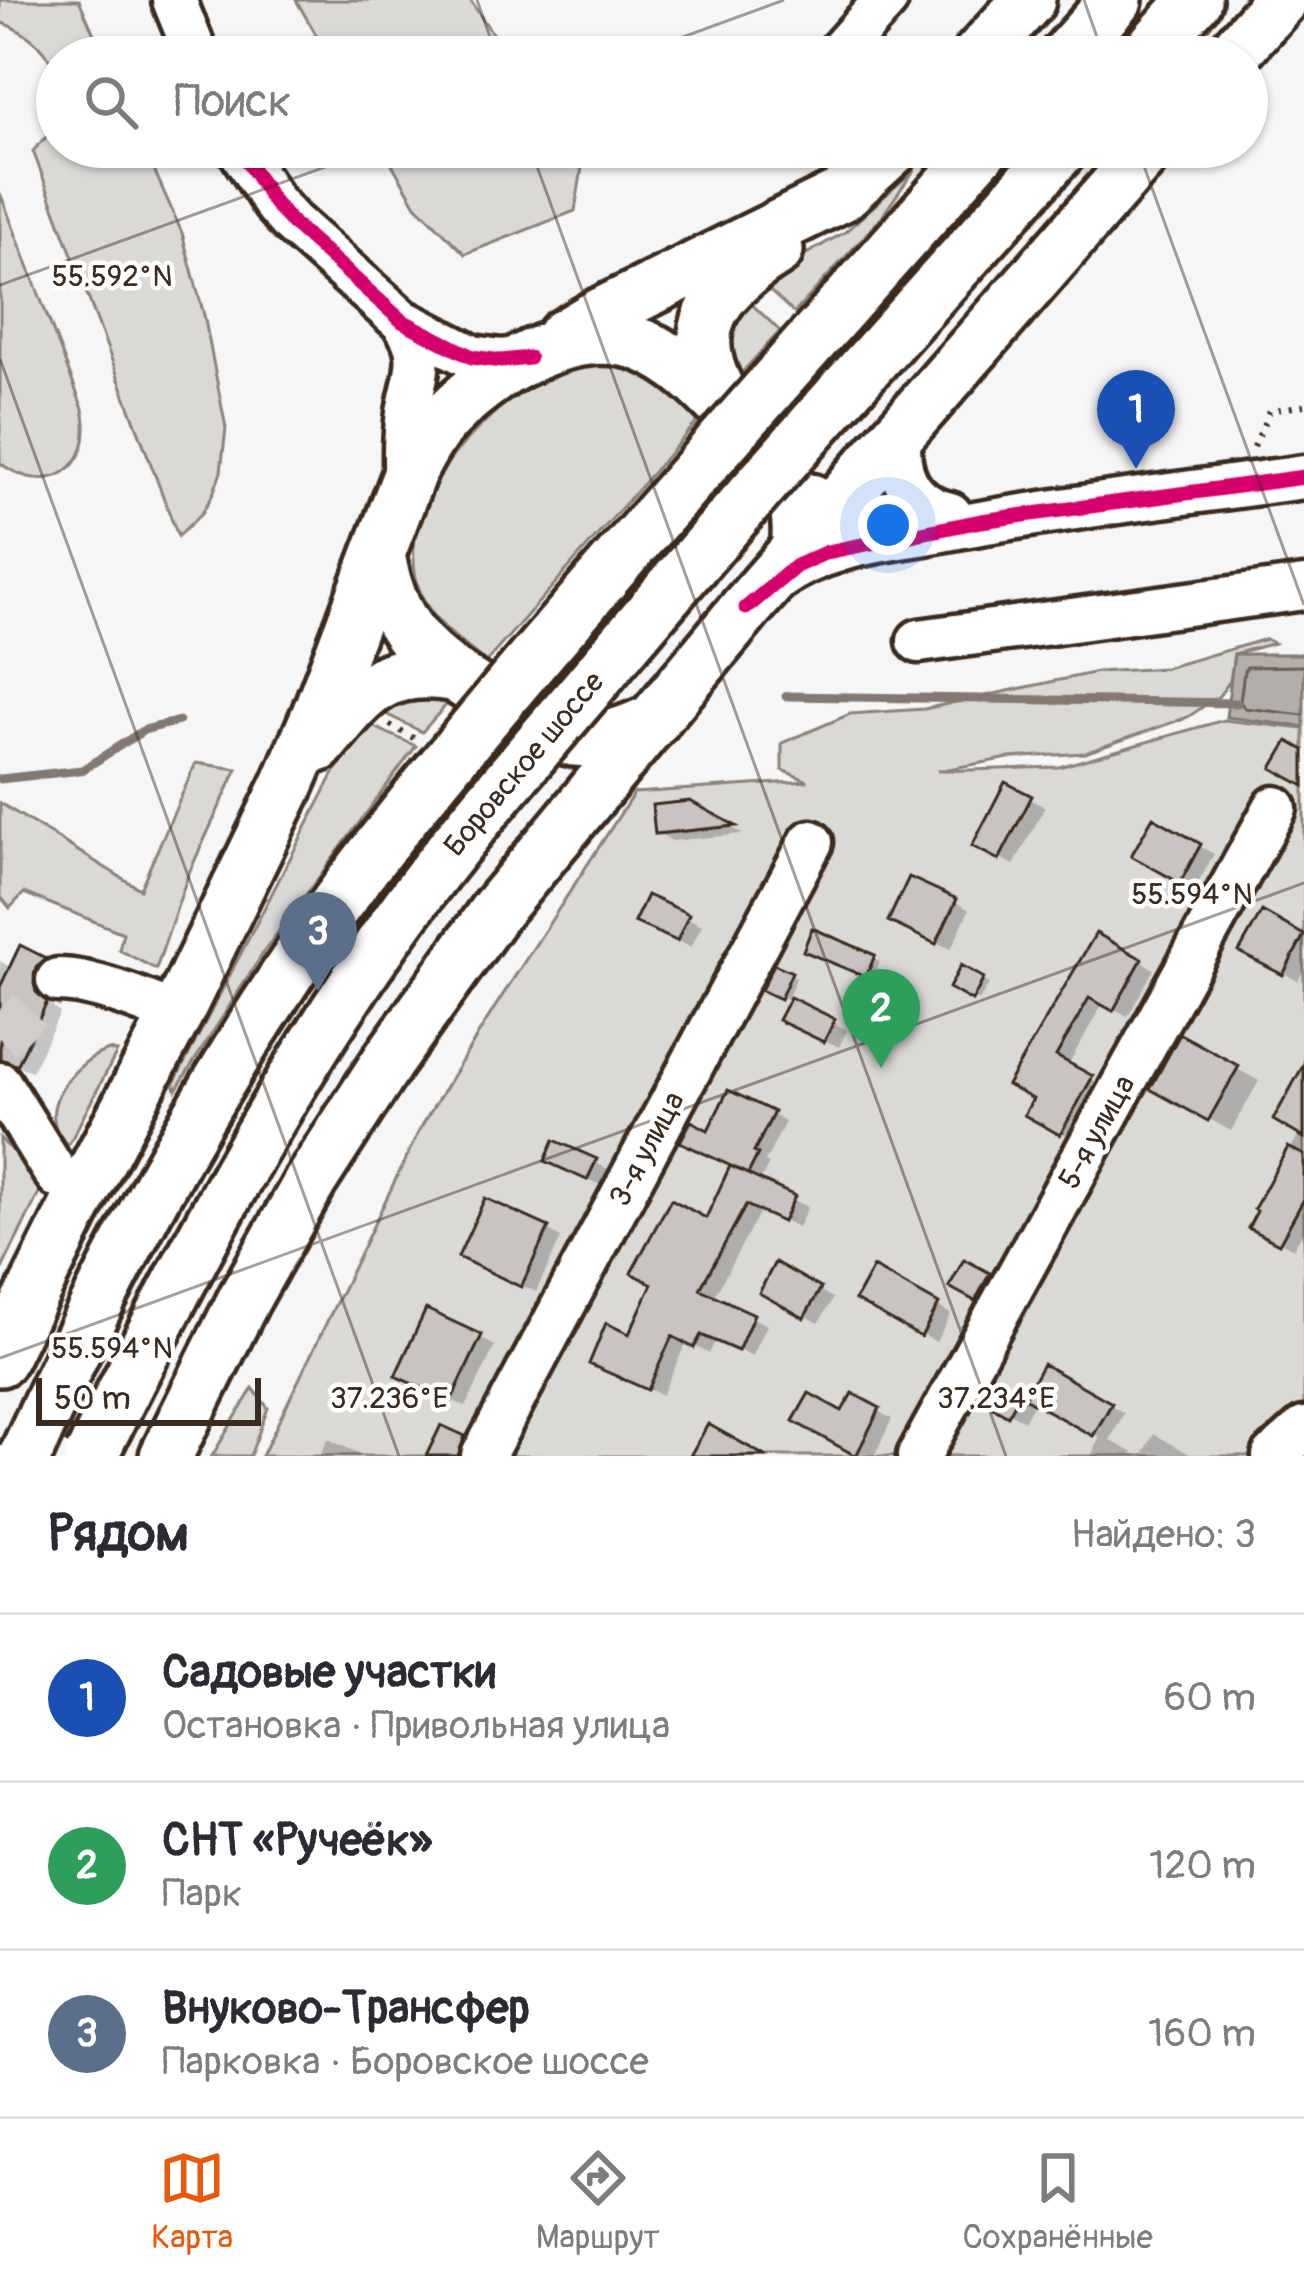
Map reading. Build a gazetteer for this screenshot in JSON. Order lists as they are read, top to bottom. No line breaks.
{"streets":{"main road":["Боровское шоссе"],"street":["5-я улица","3-я улица"]},"scale_bar":"50 m","page":{"search":"Поиск","pins":["1","3","2"],"scale":"50 m","heading":["Рядом","Найдено: 3"],"list":[{"mark":"1","name":"Садовые участки","note":"Остановка · Привольная улица","value":"60 m"},{"mark":"2","name":"СНТ «Ручеёк»","note":"Парк","value":"120 m"},{"mark":"3","name":"Внуково-Трансфер","note":"Парковка · Боровское шоссе","value":"160 m"}],"nav":["Карта","Маршрут","Сохранённые"]},"coordinates":["55.592°N","55.594°N","37.236°E","37.234°E"]}
